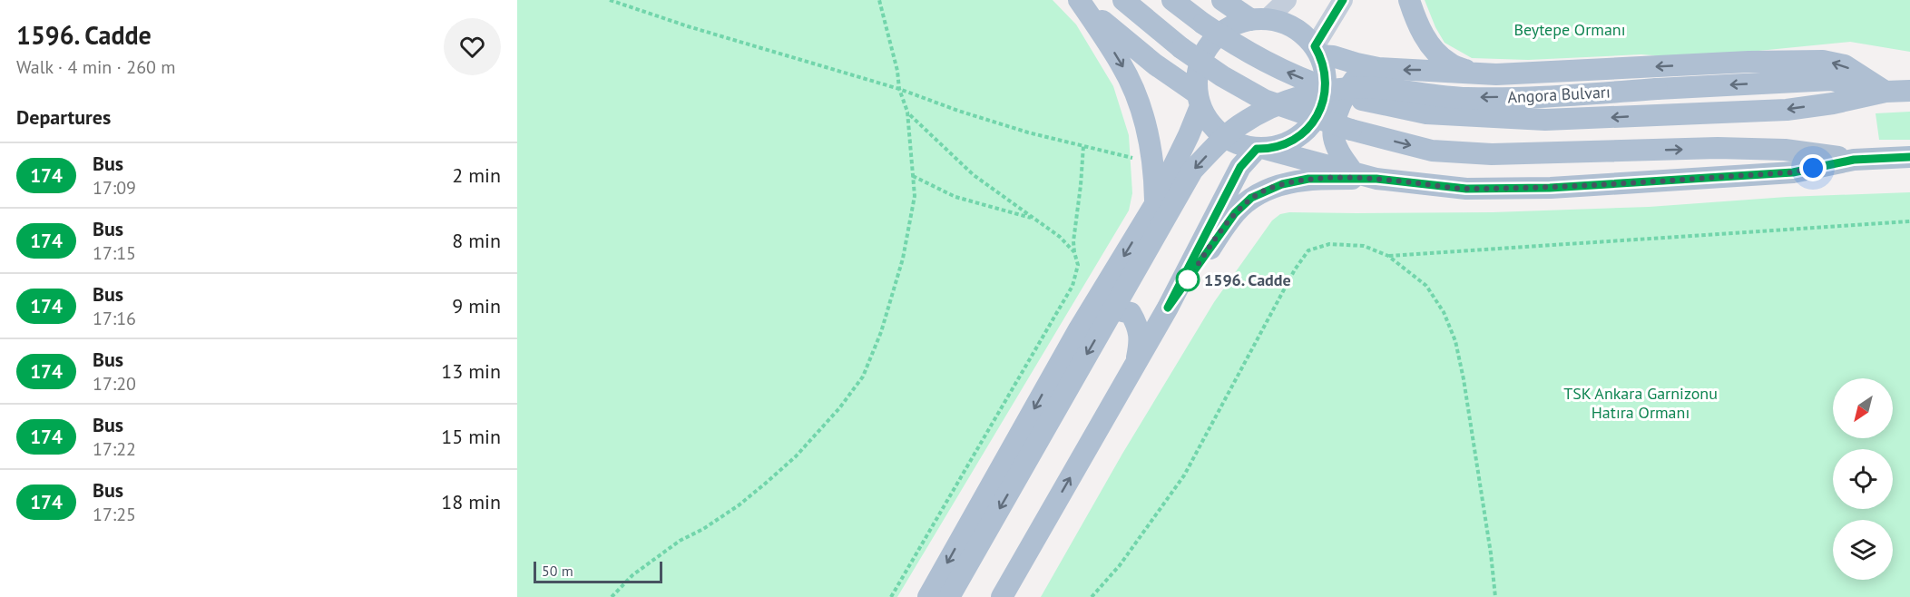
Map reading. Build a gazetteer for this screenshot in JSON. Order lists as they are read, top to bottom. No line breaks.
{"streets":{"main road":["Angora Bulvarı"]},"one_way":["Angora Bulvarı"],"parks":["Beytepe Ormanı","TSK Ankara Garnizonu Hatıra Ormanı"],"places":["1596. Cadde"],"lines":["bus line 174"],"scale_bar":"50 m","north":"bottom left","page":{"heading":[["1596. Cadde","Walk · 4 min · 260 m"],"Departures"],"list":[{"mark":"174","name":"Bus","note":"17:09","value":"2 min"},{"mark":"174","name":"Bus","note":"17:15","value":"8 min"},{"mark":"174","name":"Bus","note":"17:16","value":"9 min"},{"mark":"174","name":"Bus","note":"17:20","value":"13 min"},{"mark":"174","name":"Bus","note":"17:22","value":"15 min"},{"mark":"174","name":"Bus","note":"17:25","value":"18 min"}],"scale":"50 m"}}
